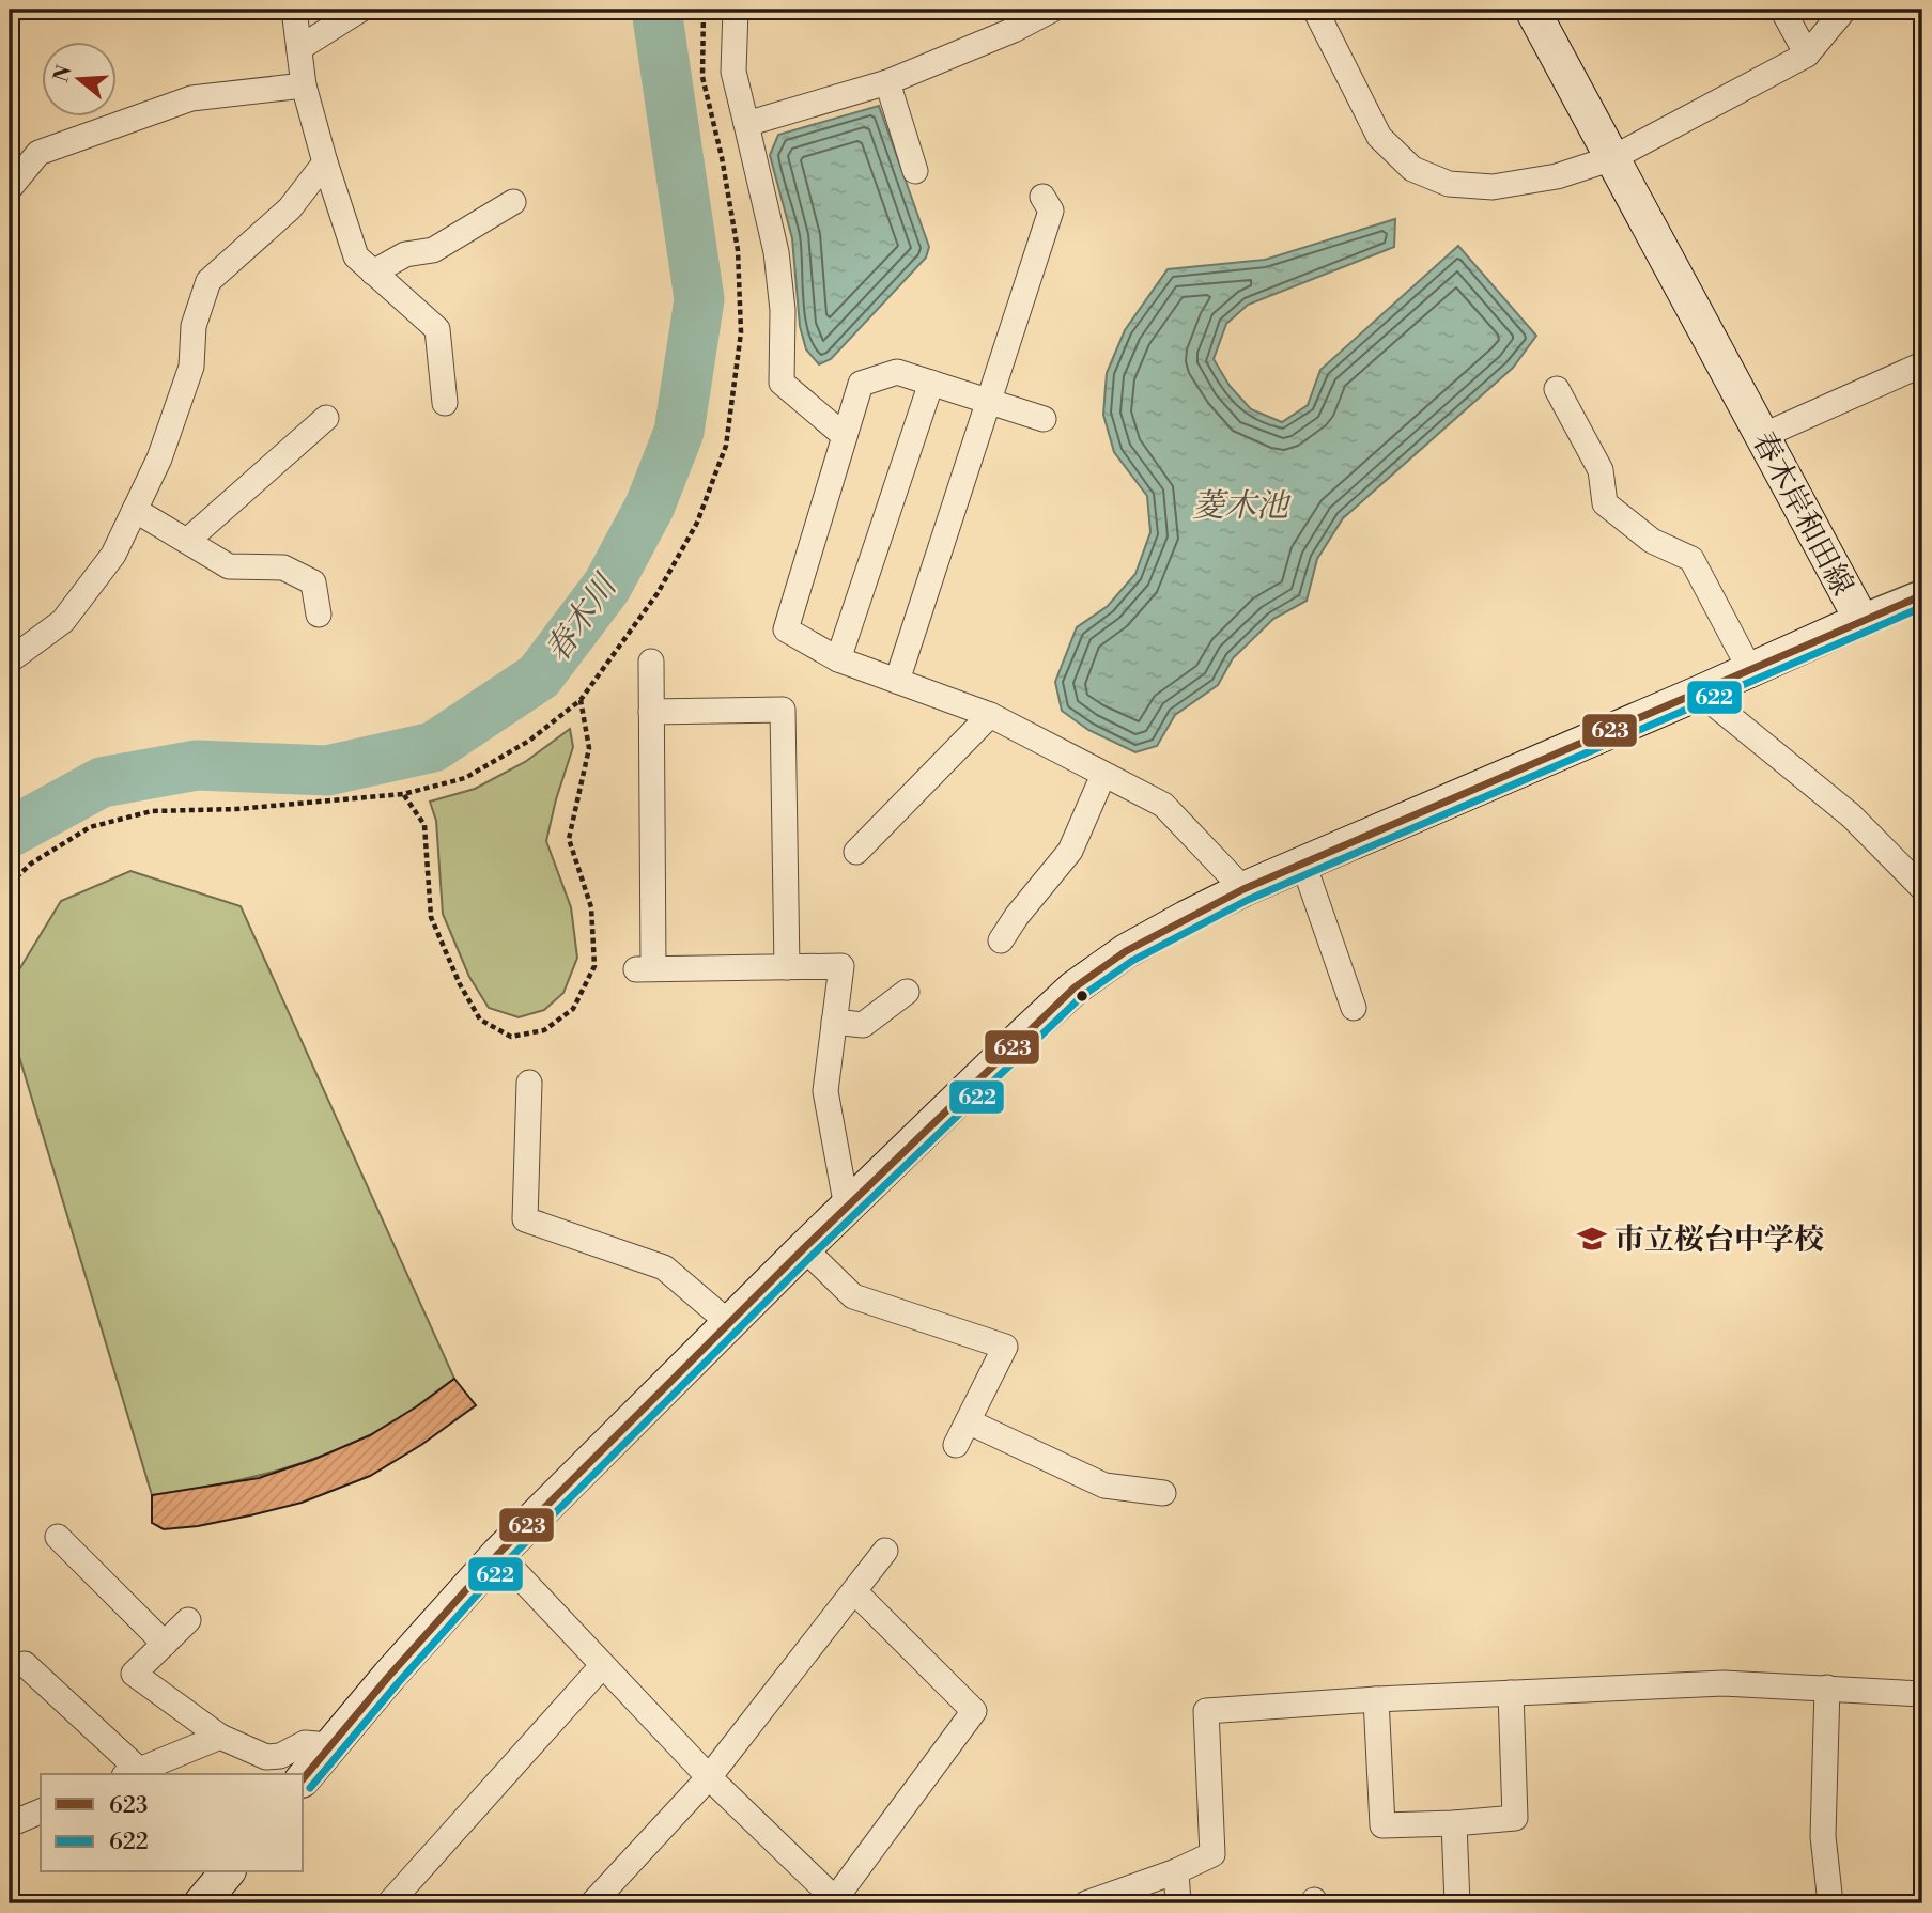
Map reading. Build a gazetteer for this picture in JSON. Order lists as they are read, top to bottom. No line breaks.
{"streets":{"main road":["春木岸和田線"]},"water":["菱木池","春木川"],"places":{"school or university":["市立桜台中学校"]},"lines":["transit line 623","transit line 622"],"legend":["623","622"],"north":"left"}
